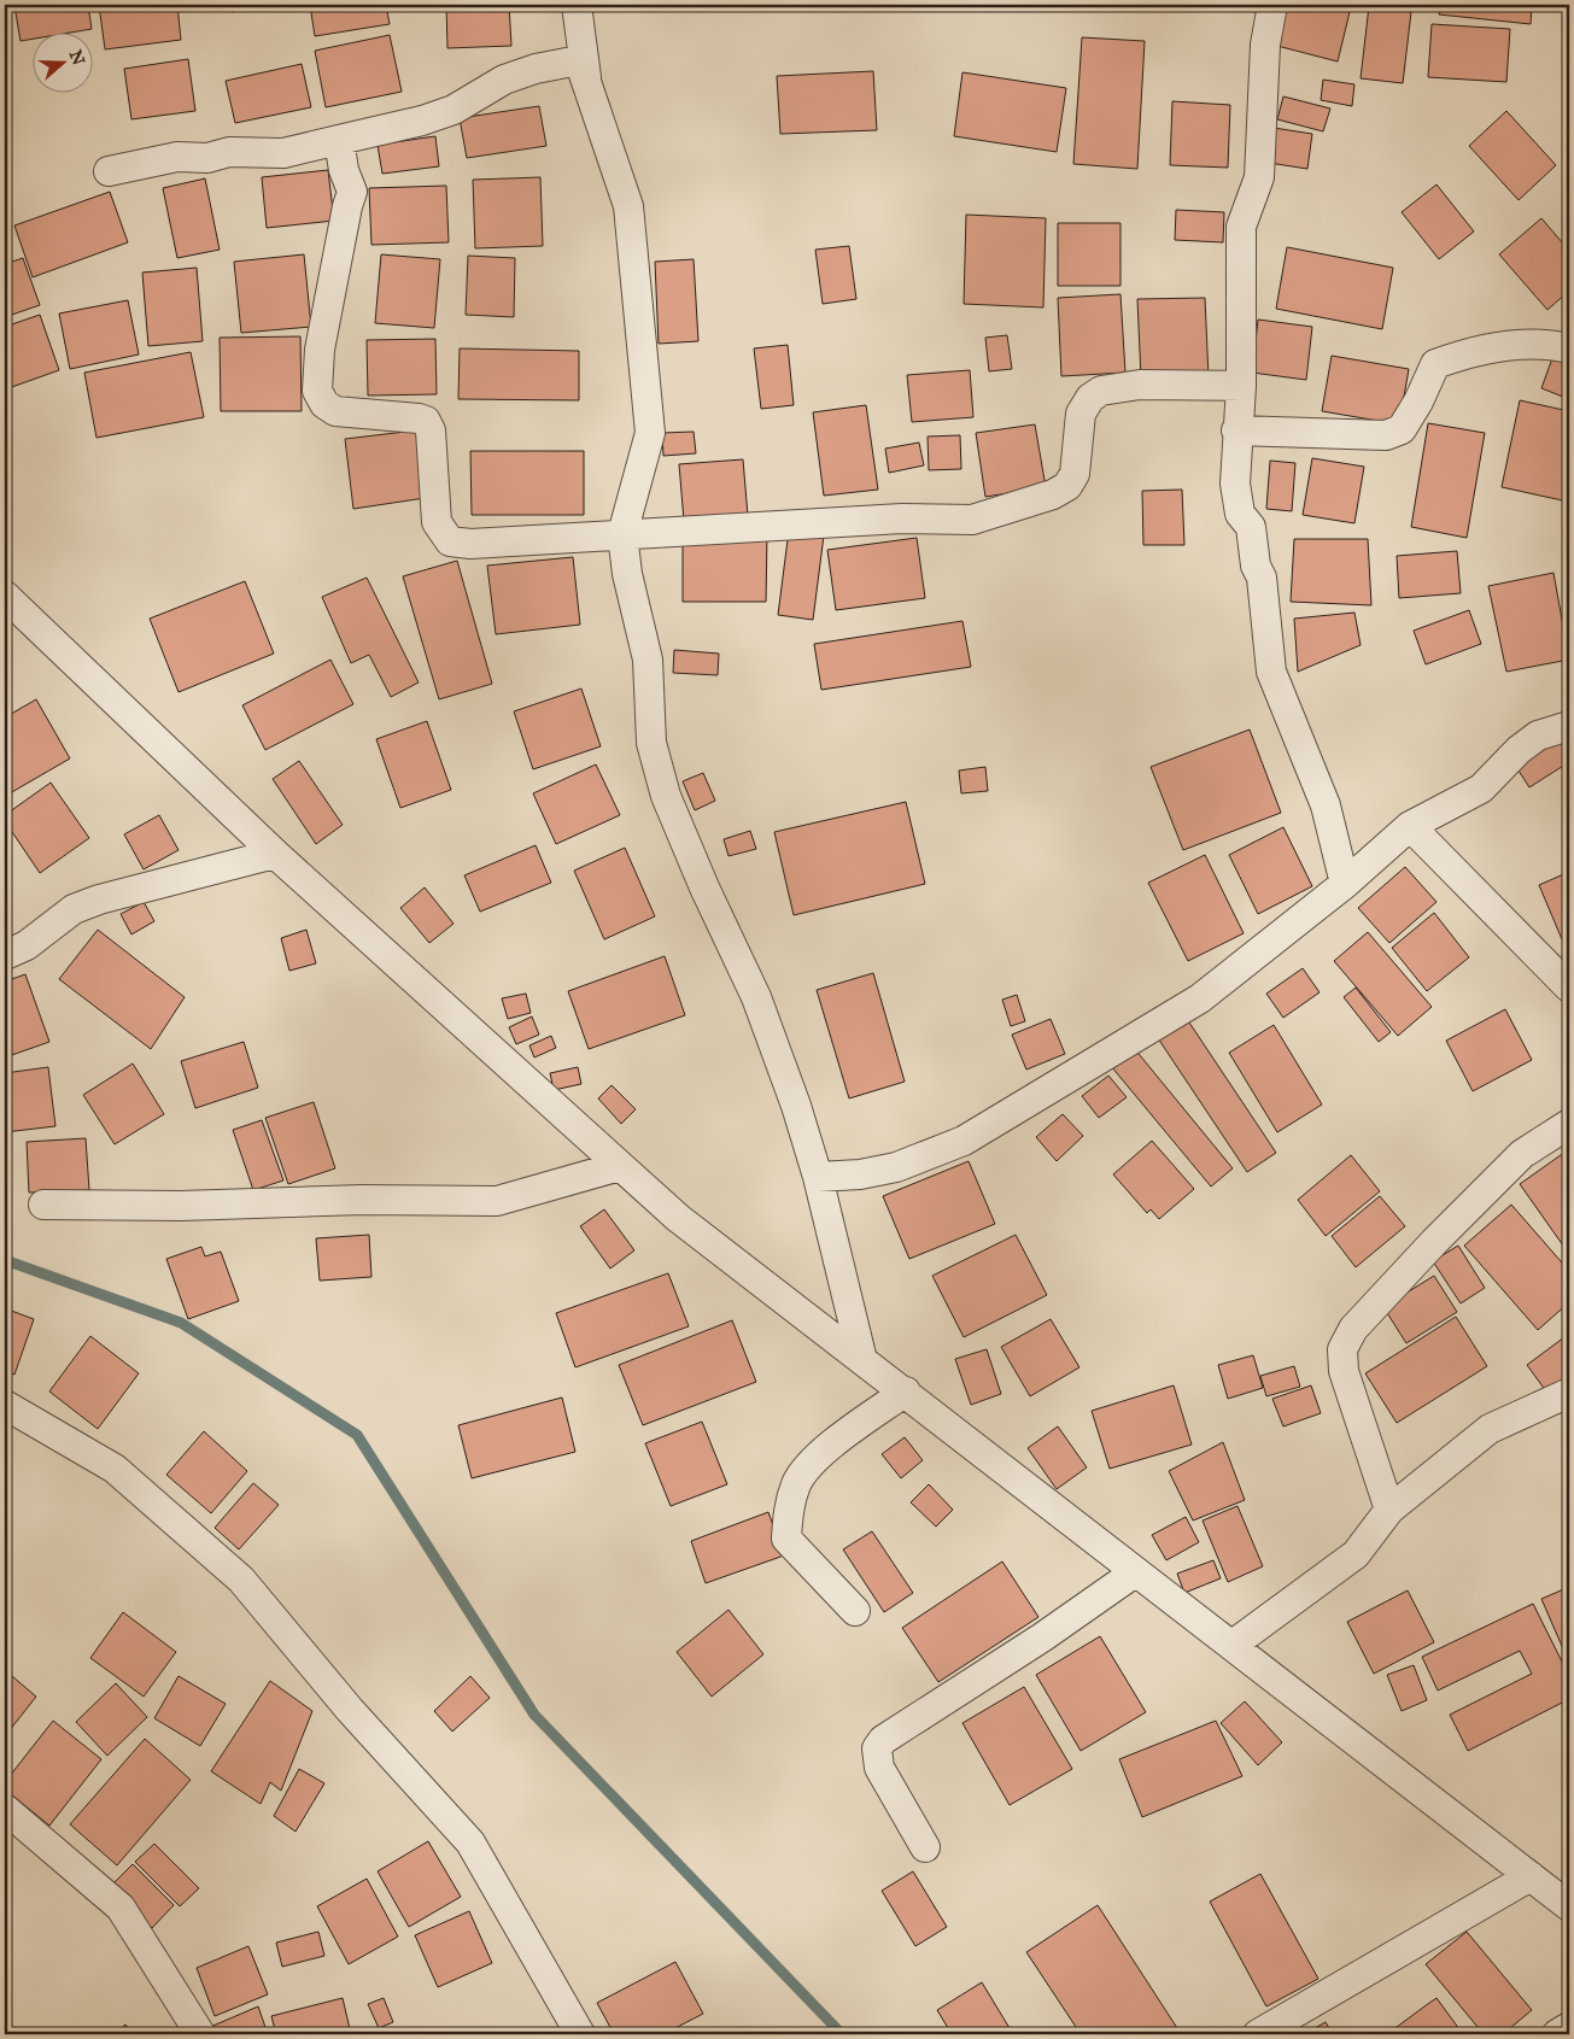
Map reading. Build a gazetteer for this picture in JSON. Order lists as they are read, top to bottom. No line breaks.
{"north":"right"}
